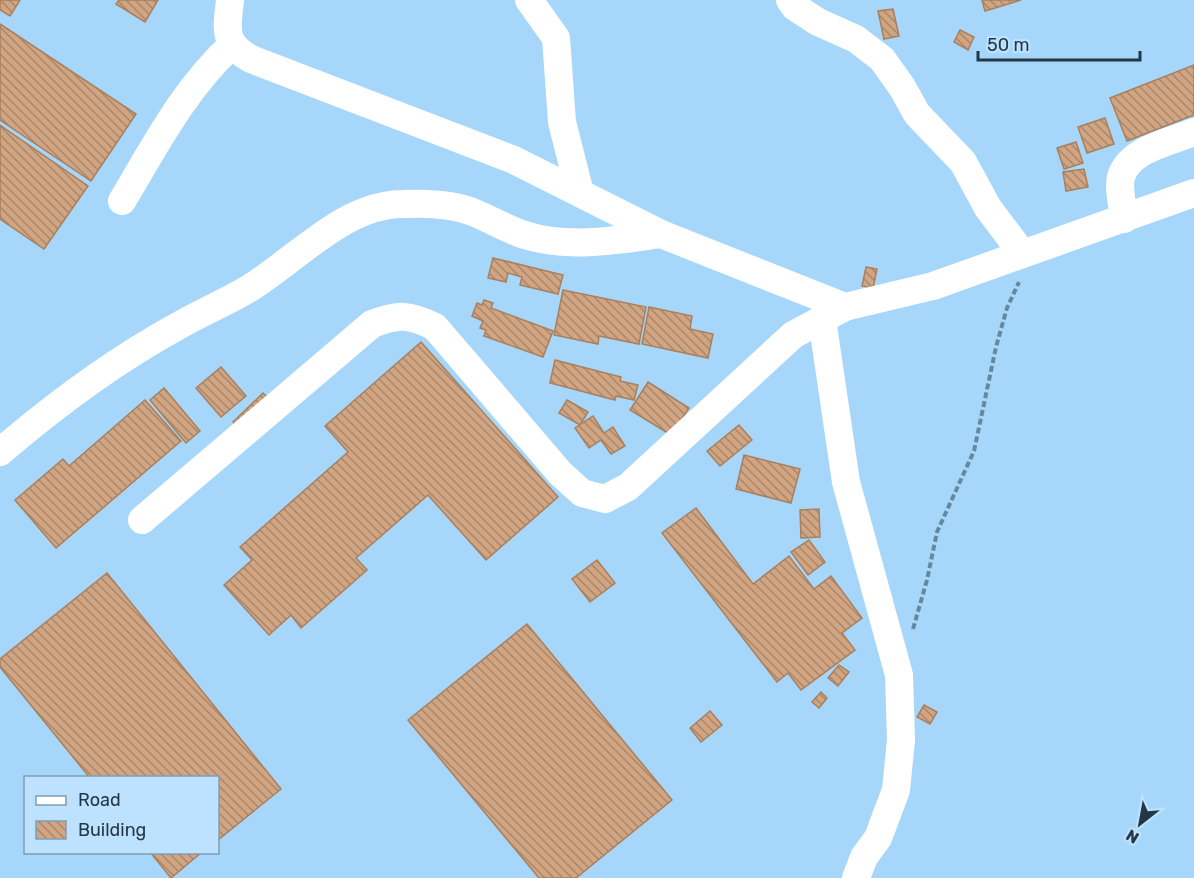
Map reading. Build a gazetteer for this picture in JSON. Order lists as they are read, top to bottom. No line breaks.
{"legend":["Road","Building"],"scale_bar":"50 m","north":"bottom left"}
